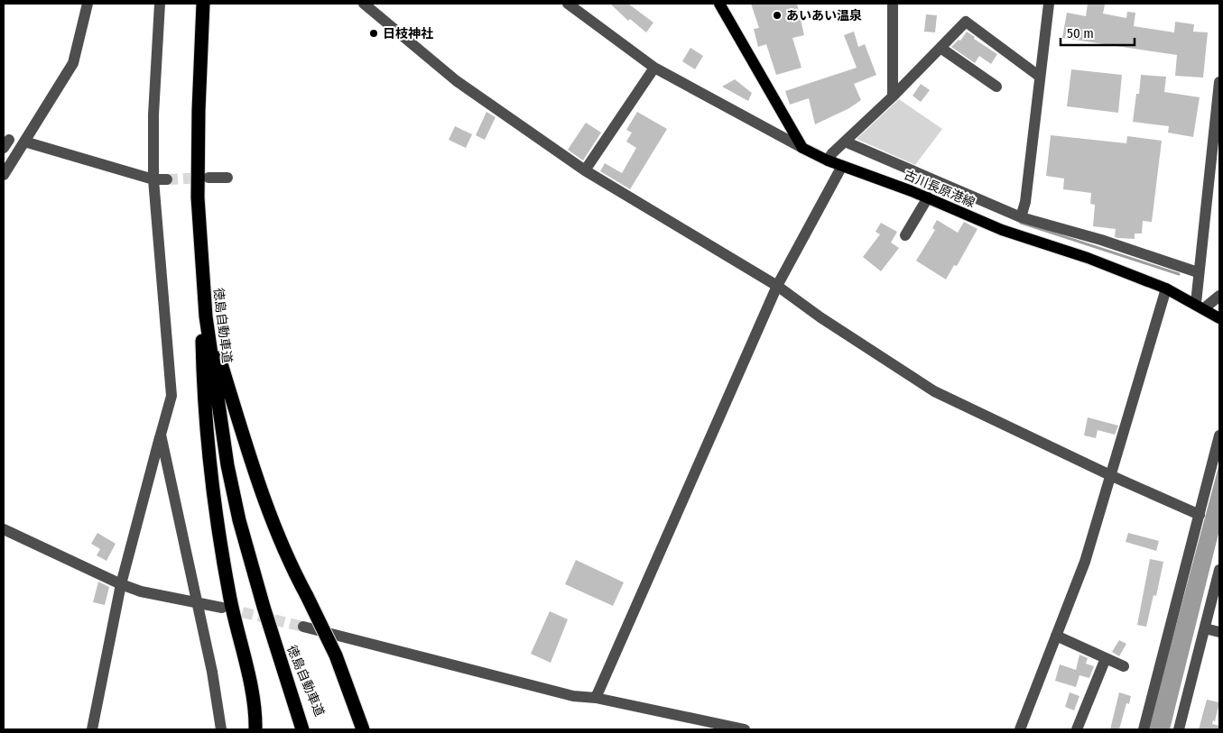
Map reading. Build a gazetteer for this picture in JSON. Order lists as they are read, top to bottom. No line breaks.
{"streets":{"highway":["徳島自動車道"],"main road":["古川長原港線"]},"places":["あいあい温泉","日枝神社"],"scale_bar":"50 m"}
